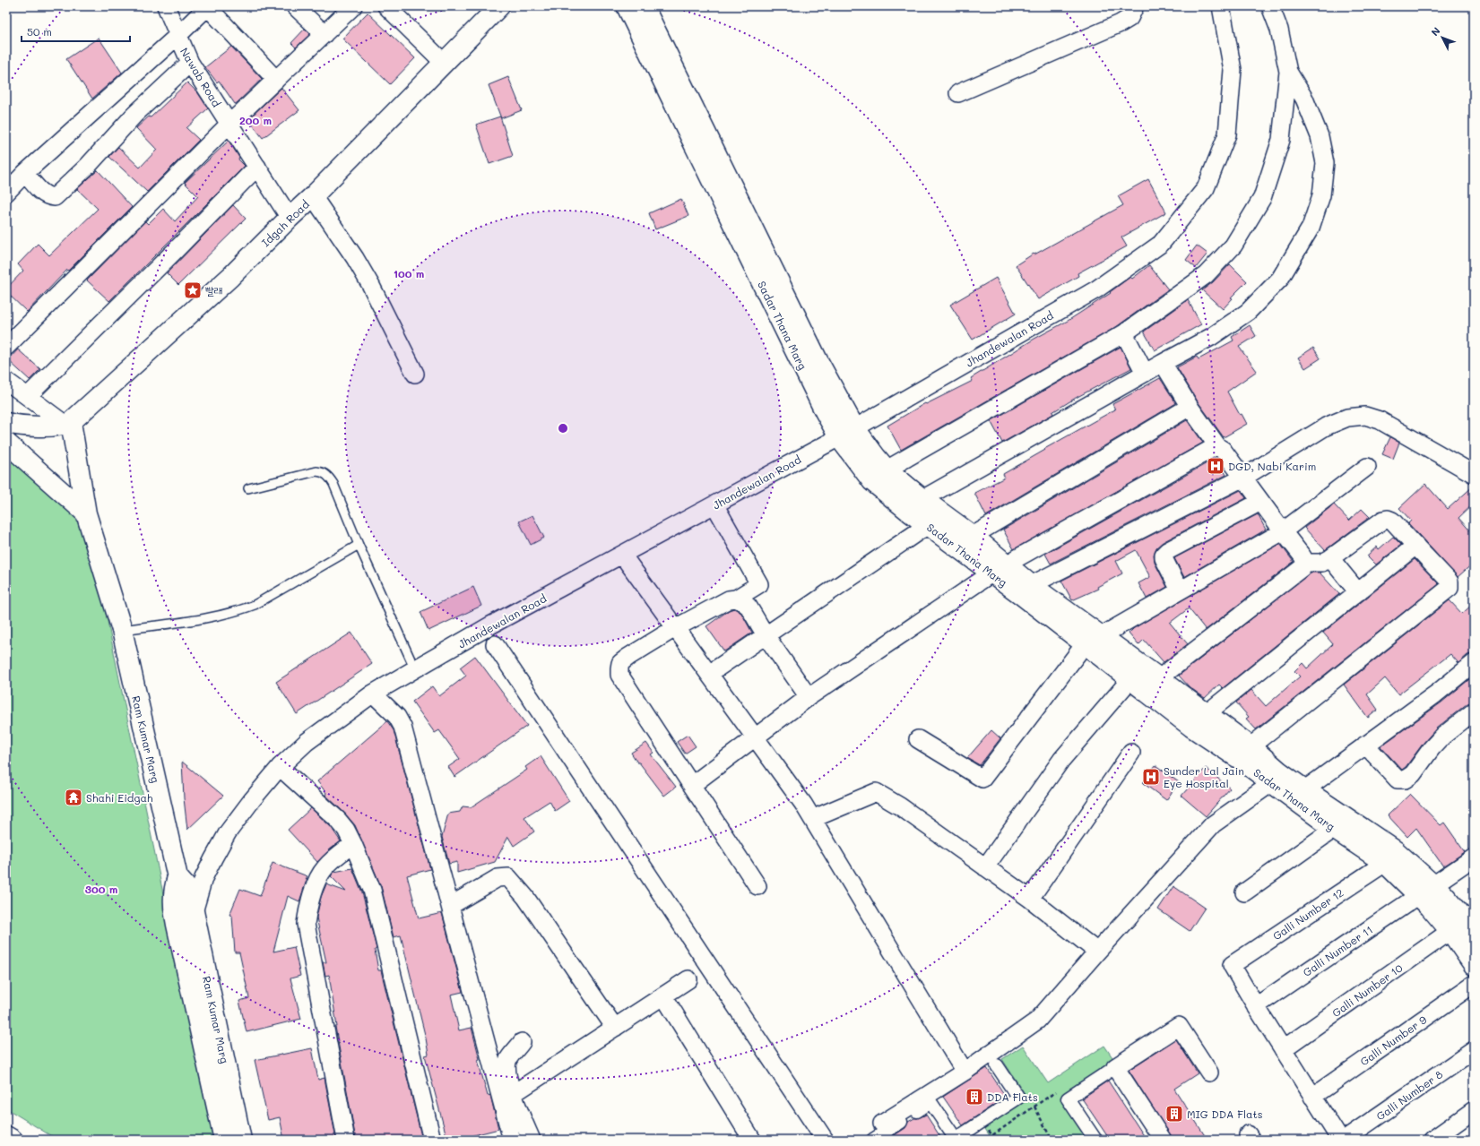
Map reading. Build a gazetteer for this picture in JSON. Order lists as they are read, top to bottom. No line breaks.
{"streets":{"street":["Nawab Road","Idgah Road","Sadar Thana Marg","Jhandewalan Road","Ram Kumar Marg","Galli Number 12","Galli Number 11","Galli Number 10","Galli Number 9","Galli Number 8"]},"crossings":[["Nawab Road","Idgah Road"],["Idgah Road","Ram Kumar Marg"],["Sadar Thana Marg","Jhandewalan Road"],["Sadar Thana Marg","Galli Number 12"],["Sadar Thana Marg","Galli Number 11"],["Sadar Thana Marg","Galli Number 10"],["Jhandewalan Road","Ram Kumar Marg"],["Galli Number 12","Galli Number 11"]],"places":{"place":["빨래"],"hospital":["DGD, Nabi Karim","Sunder Lal Jain Eye Hospital"],"temple":["Shahi Eidgah"],"building":["DDA Flats","MIG DDA Flats"]},"scale_bar":"50 m","north":"top left","rings":["200 m","100 m","300 m"]}
